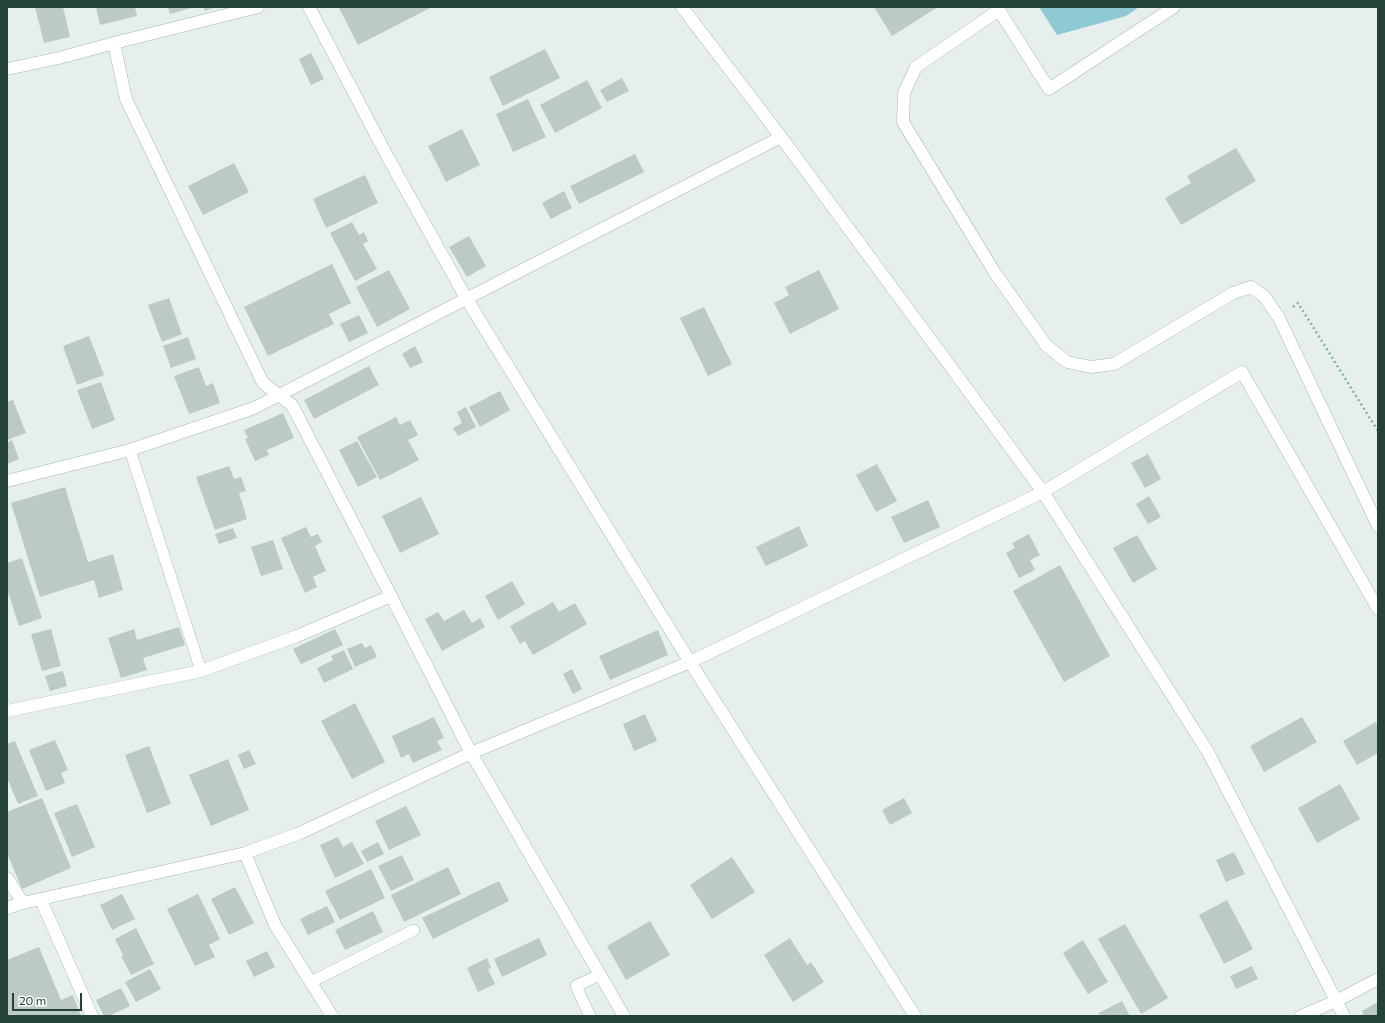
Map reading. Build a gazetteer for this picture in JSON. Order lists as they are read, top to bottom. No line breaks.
{"scale_bar":"20 m"}
